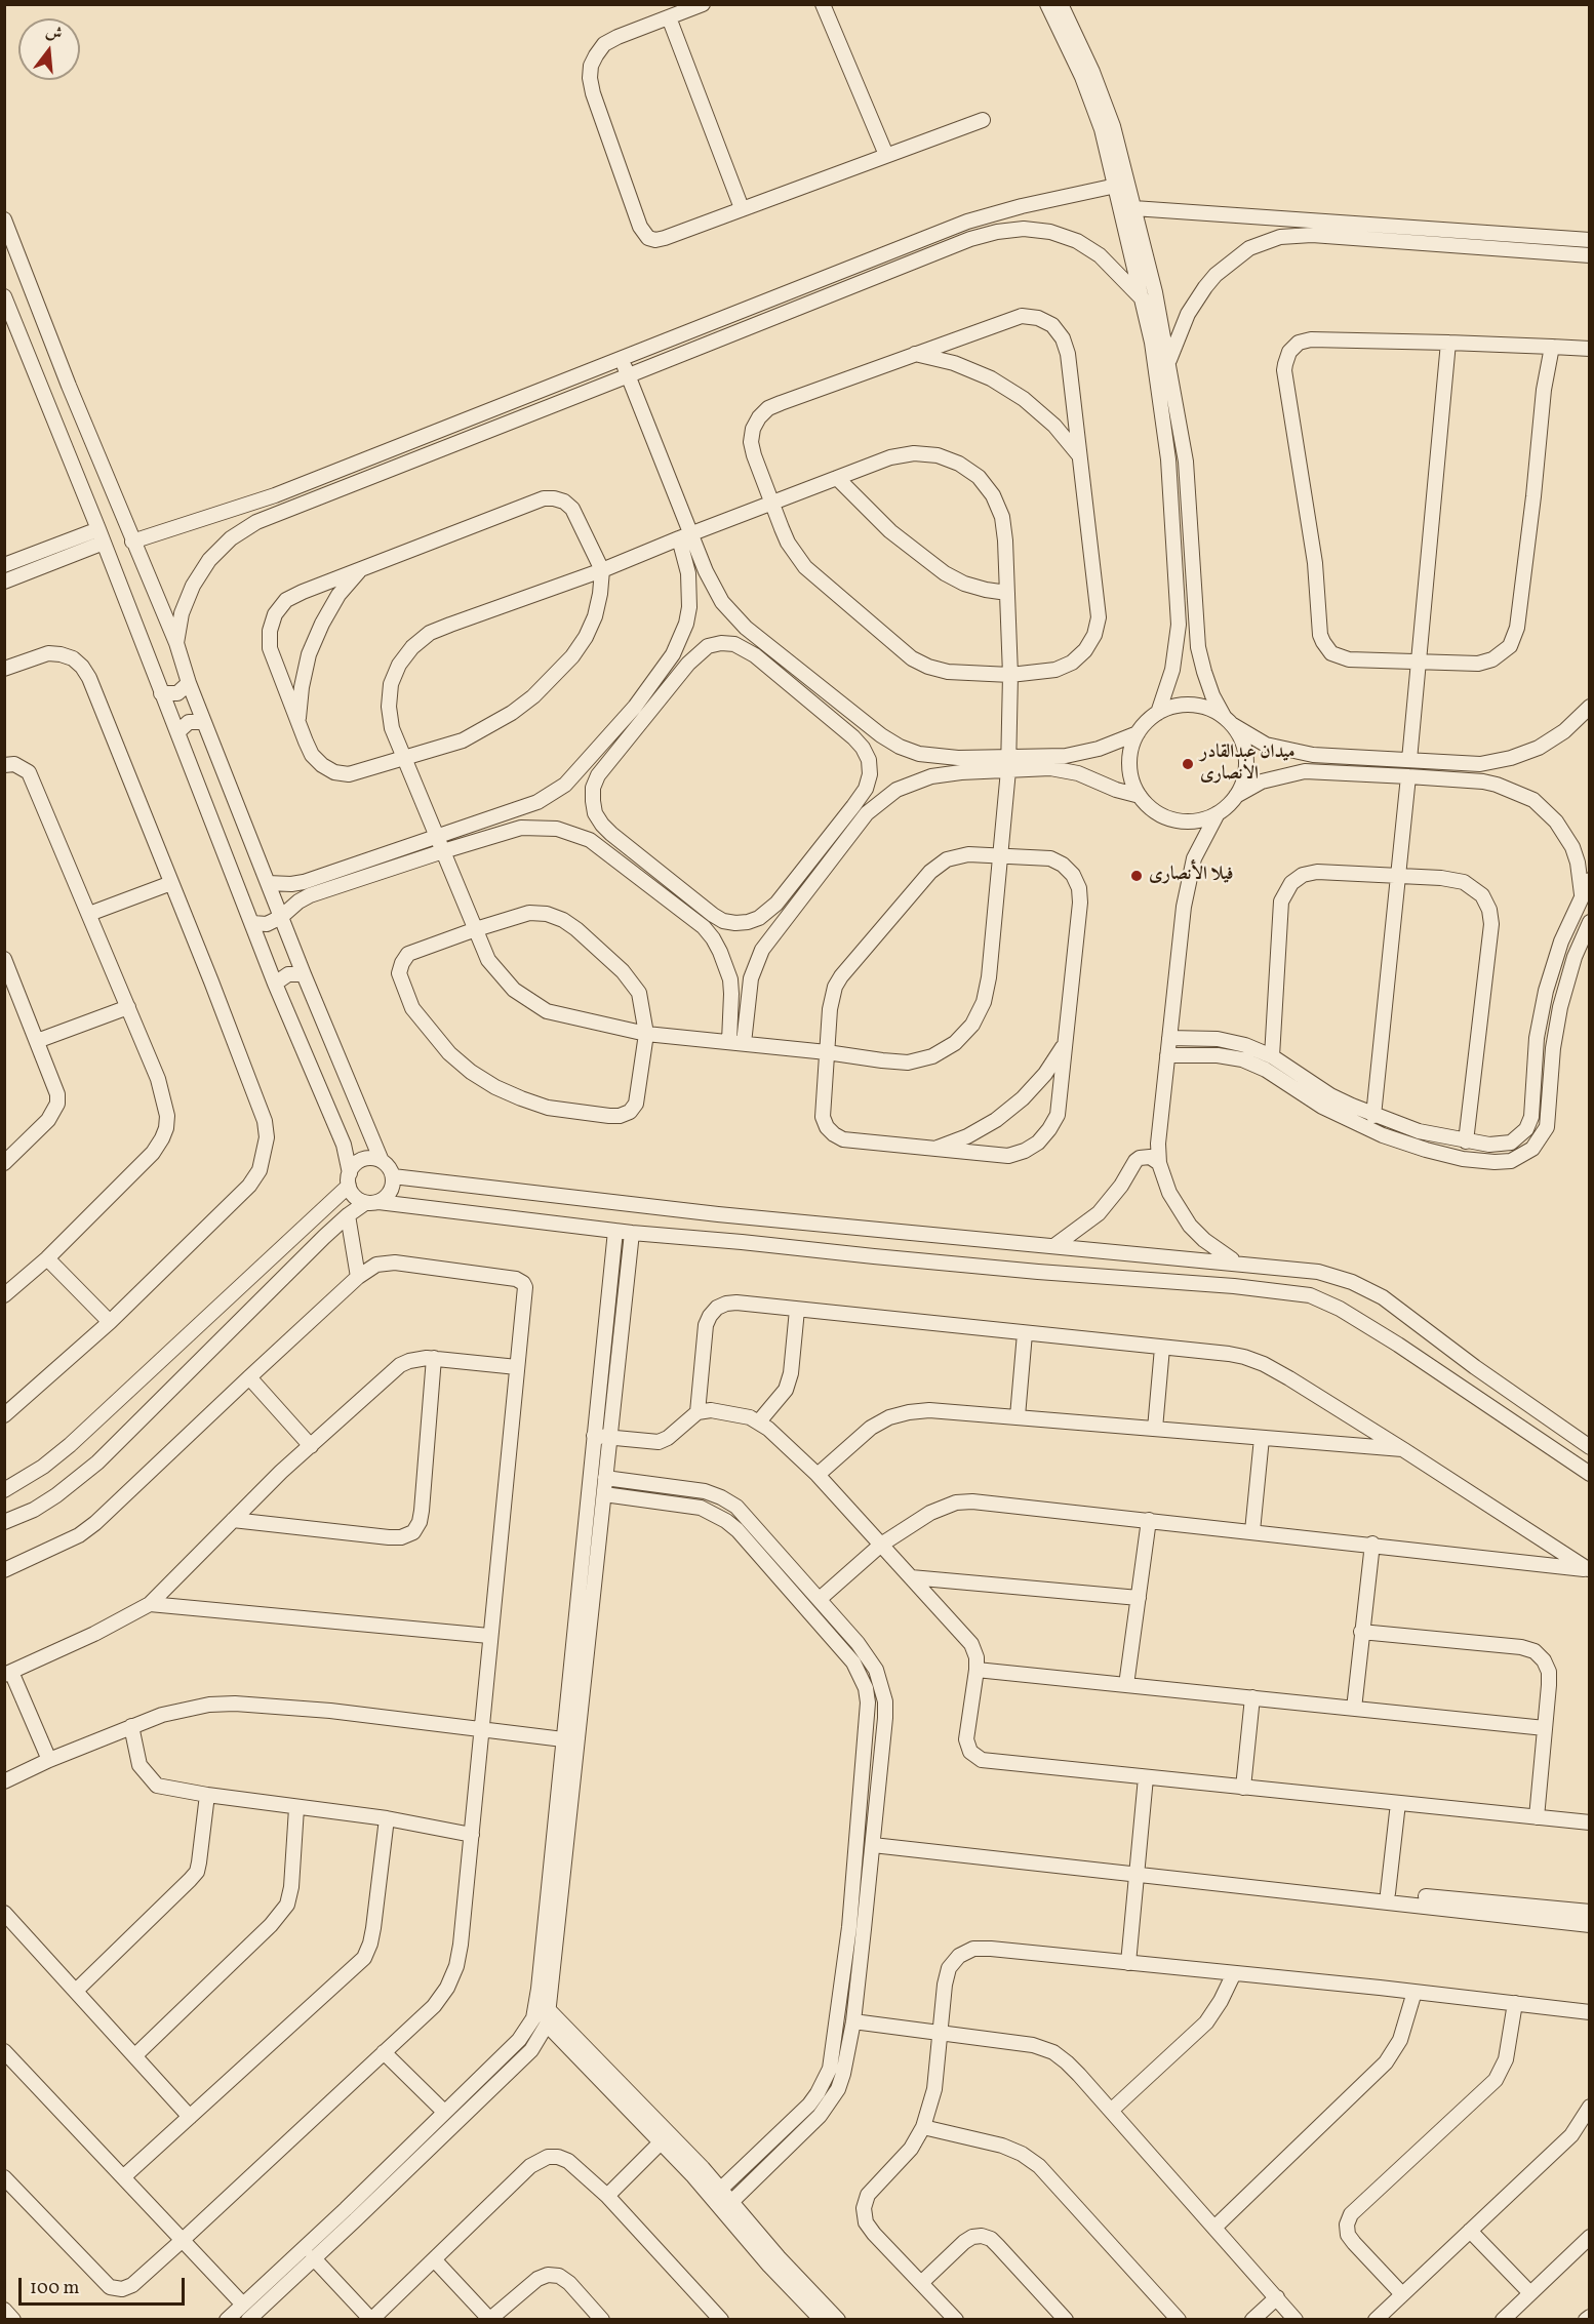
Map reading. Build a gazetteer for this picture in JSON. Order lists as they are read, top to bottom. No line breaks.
{"places":["ميدان عبدالقادر الانصارى","فيلا الأنصارى"],"scale_bar":"100 m","north":"top"}
